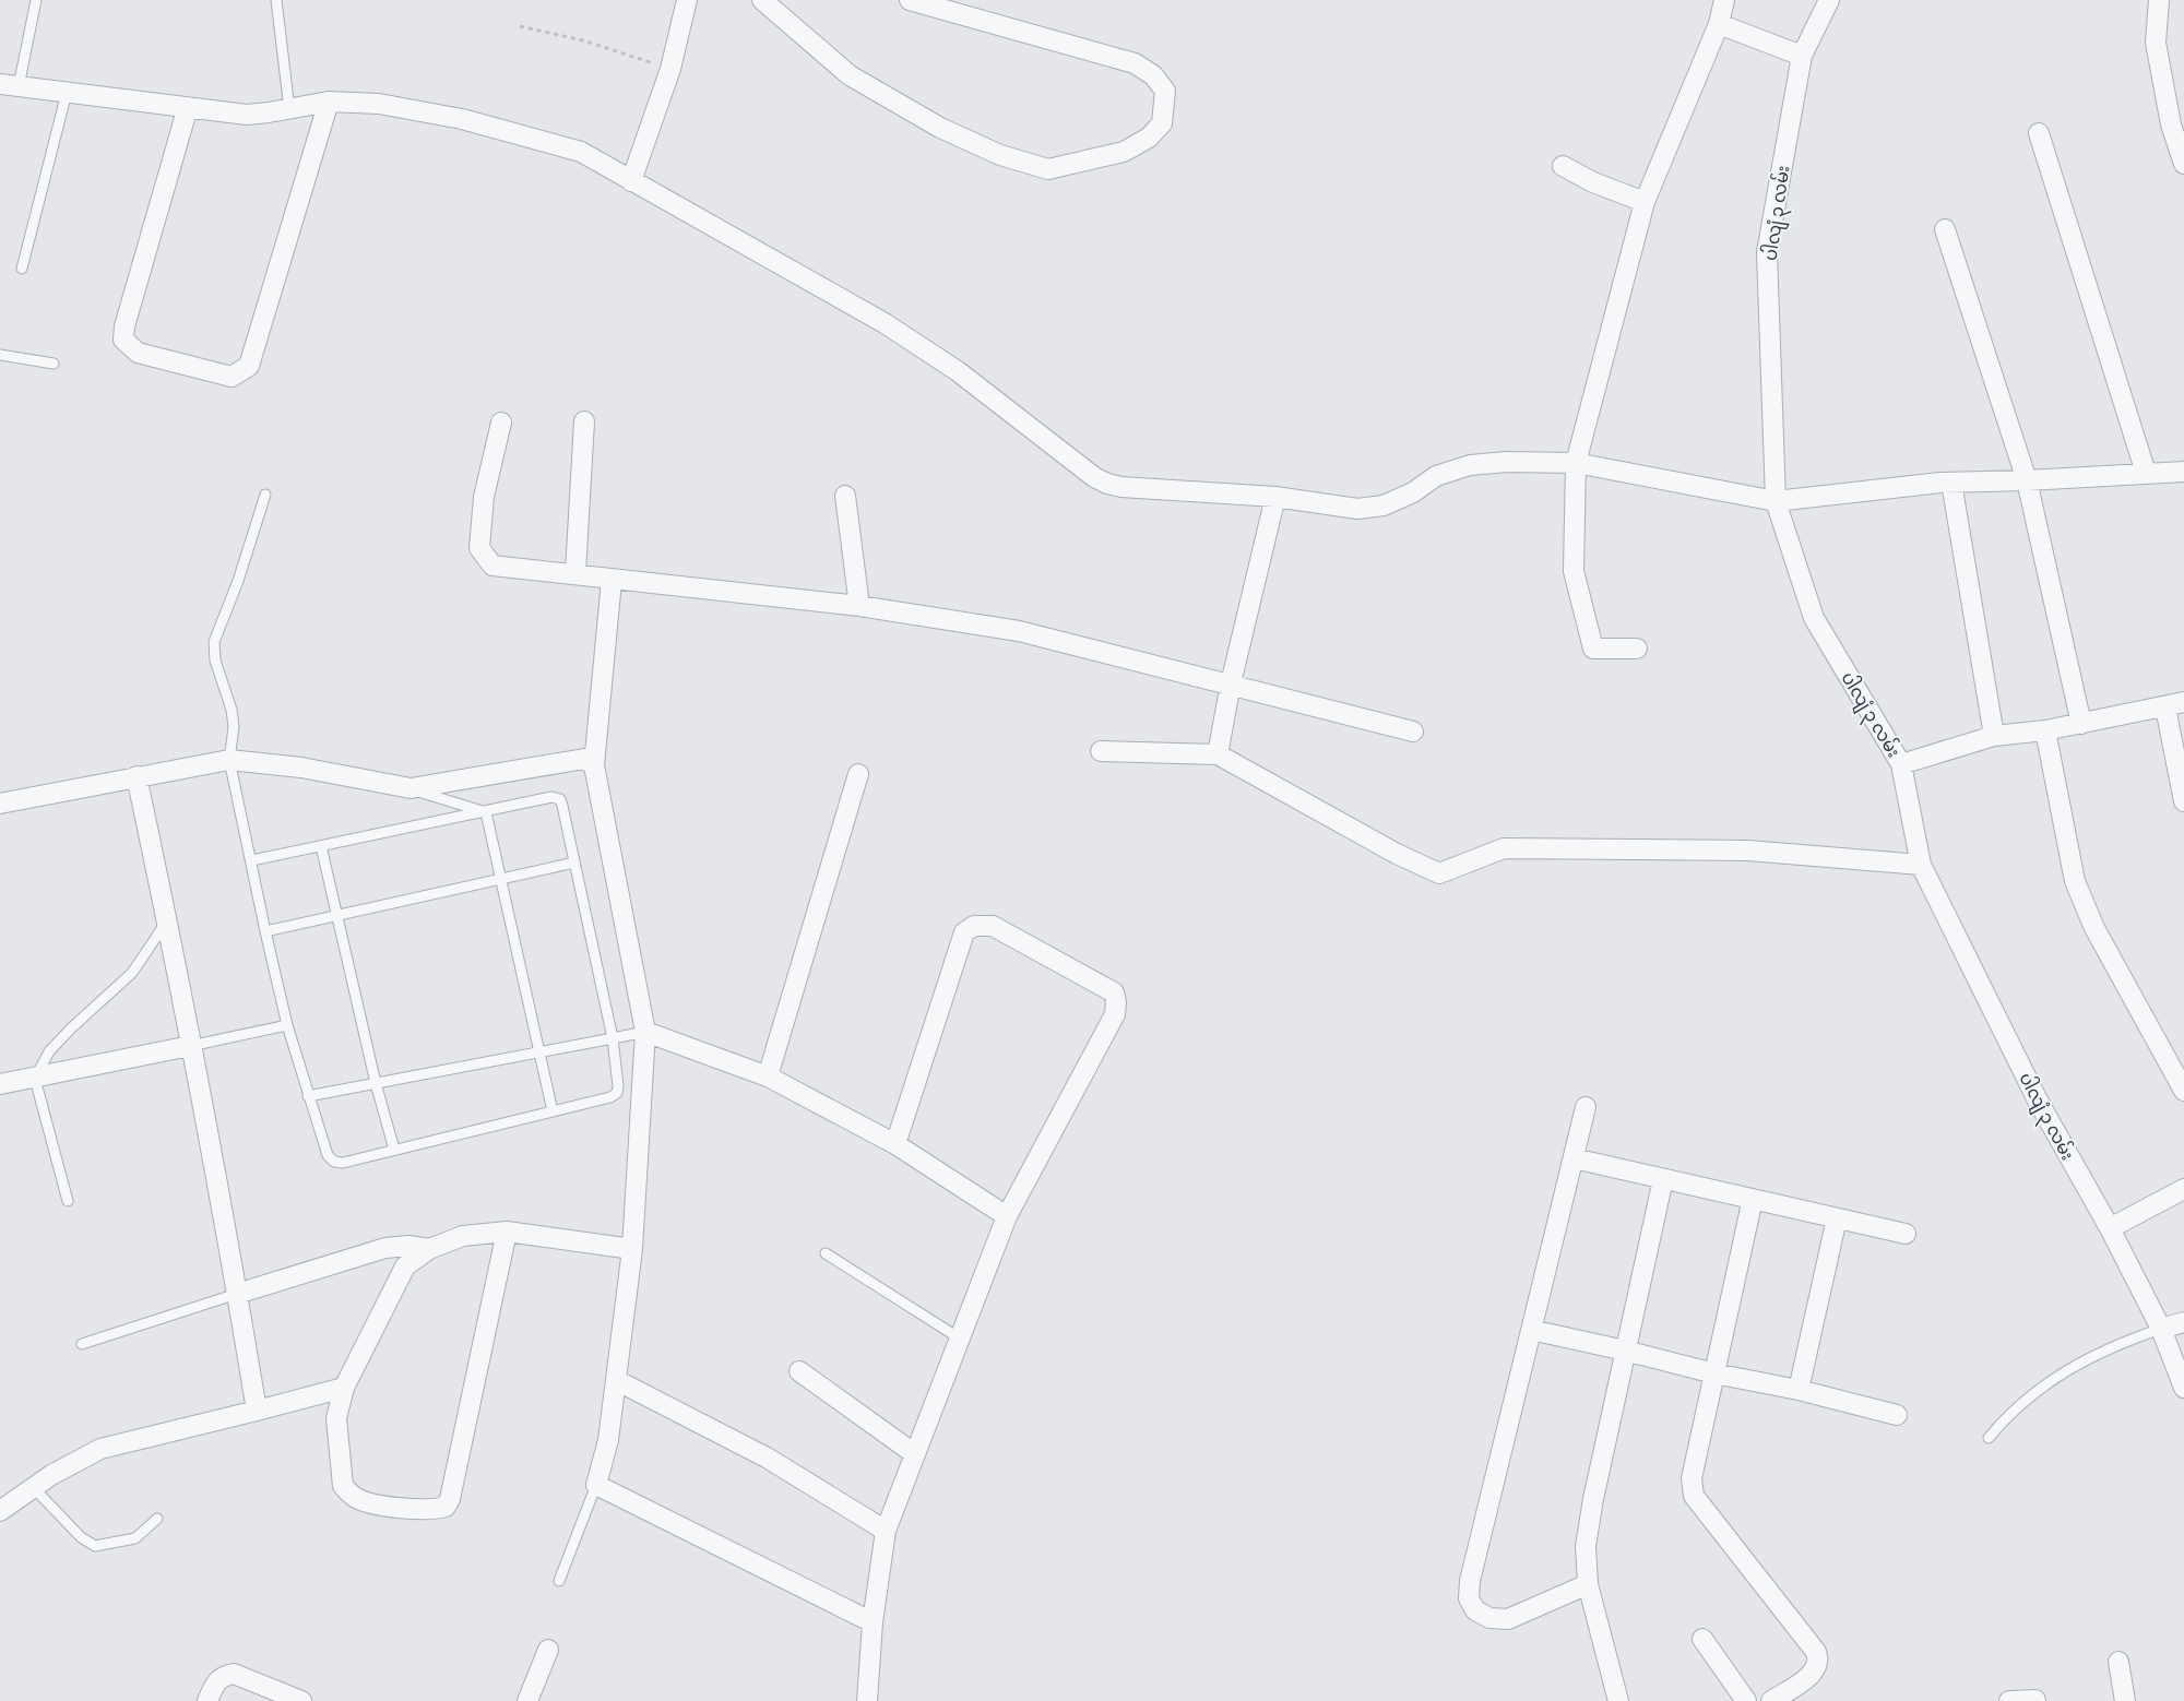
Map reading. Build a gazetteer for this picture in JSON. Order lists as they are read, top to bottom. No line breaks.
{"streets":{"street":["ပါလျံ ၃ လမ်း"]}}
